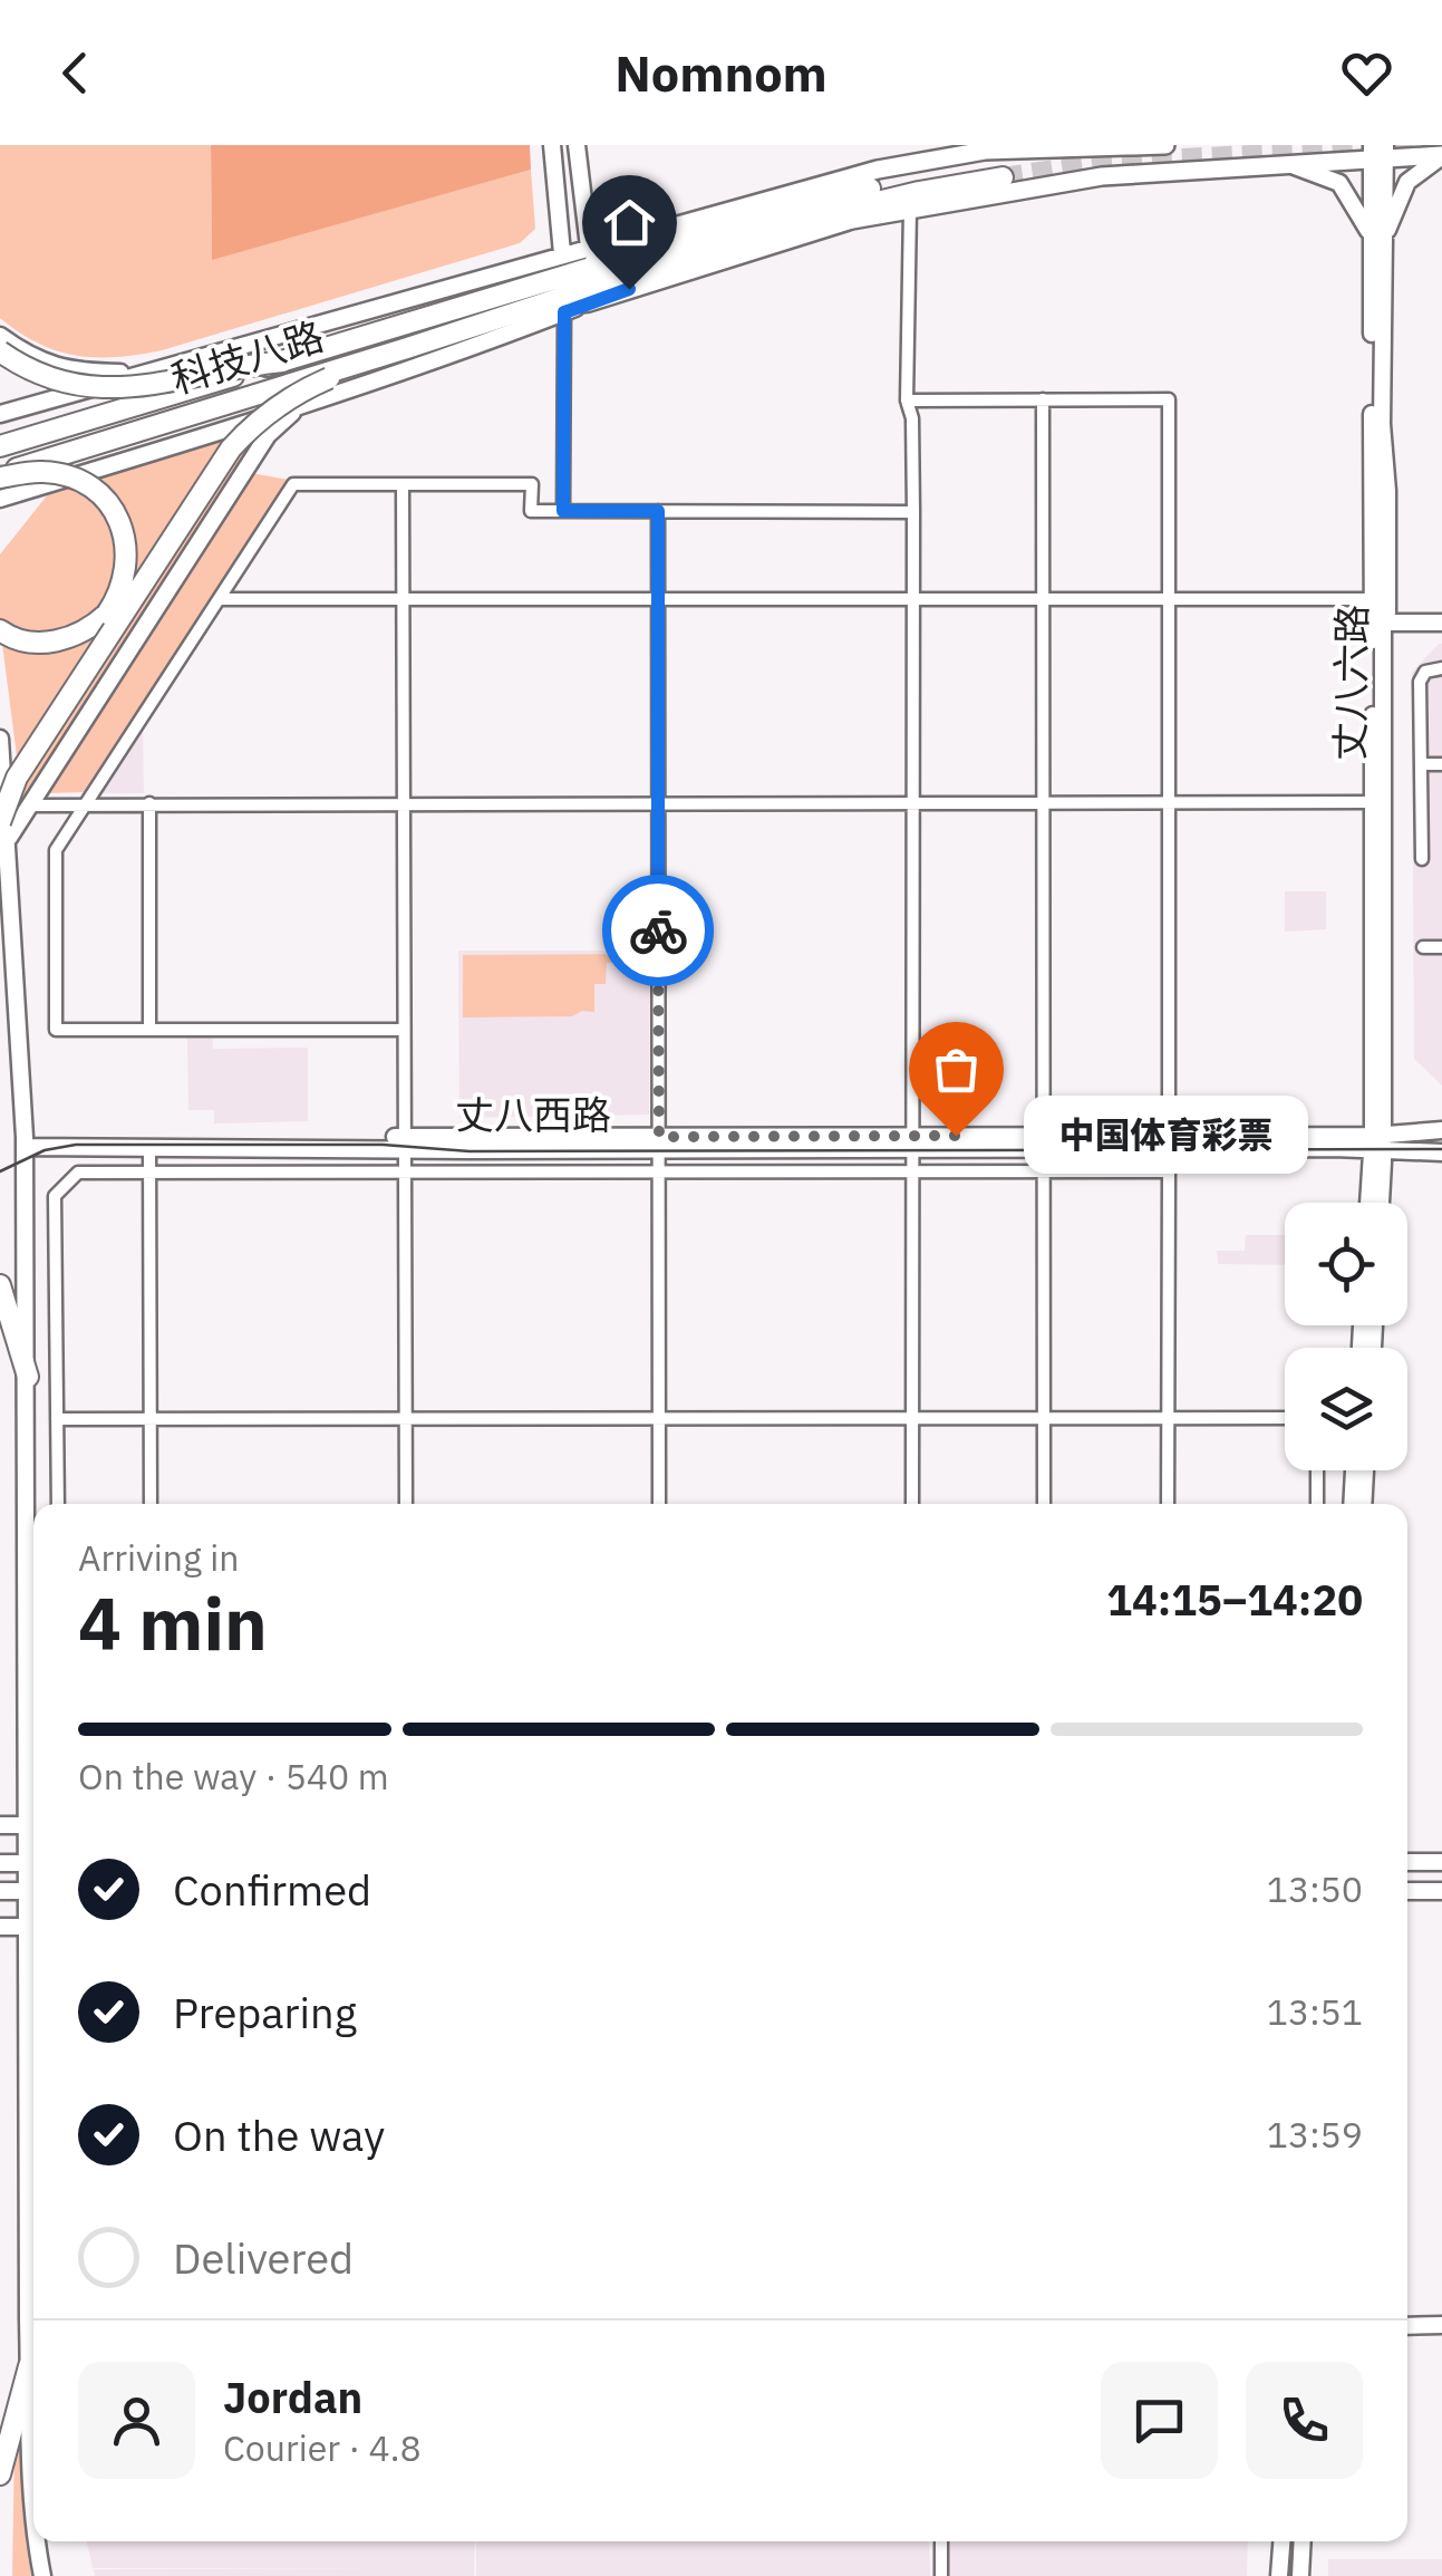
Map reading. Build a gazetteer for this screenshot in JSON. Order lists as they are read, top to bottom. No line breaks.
{"streets":{"highway":["科技八路"],"main road":["丈八六路","丈八西路"]},"crossings":[["科技八路","丈八六路"],["丈八六路","丈八西路"]],"places":["中国体育彩票"],"page":{"header":"Nomnom","bubble":"中国体育彩票","heading":["4 min","Arriving in","14:15–14:20"],"panel":["Jordan","Courier · 4.8"],"bar":"On the way · 540 m","list":[["Confirmed","13:50"],["Preparing","13:51"],["On the way","13:59"],"Delivered"]}}
